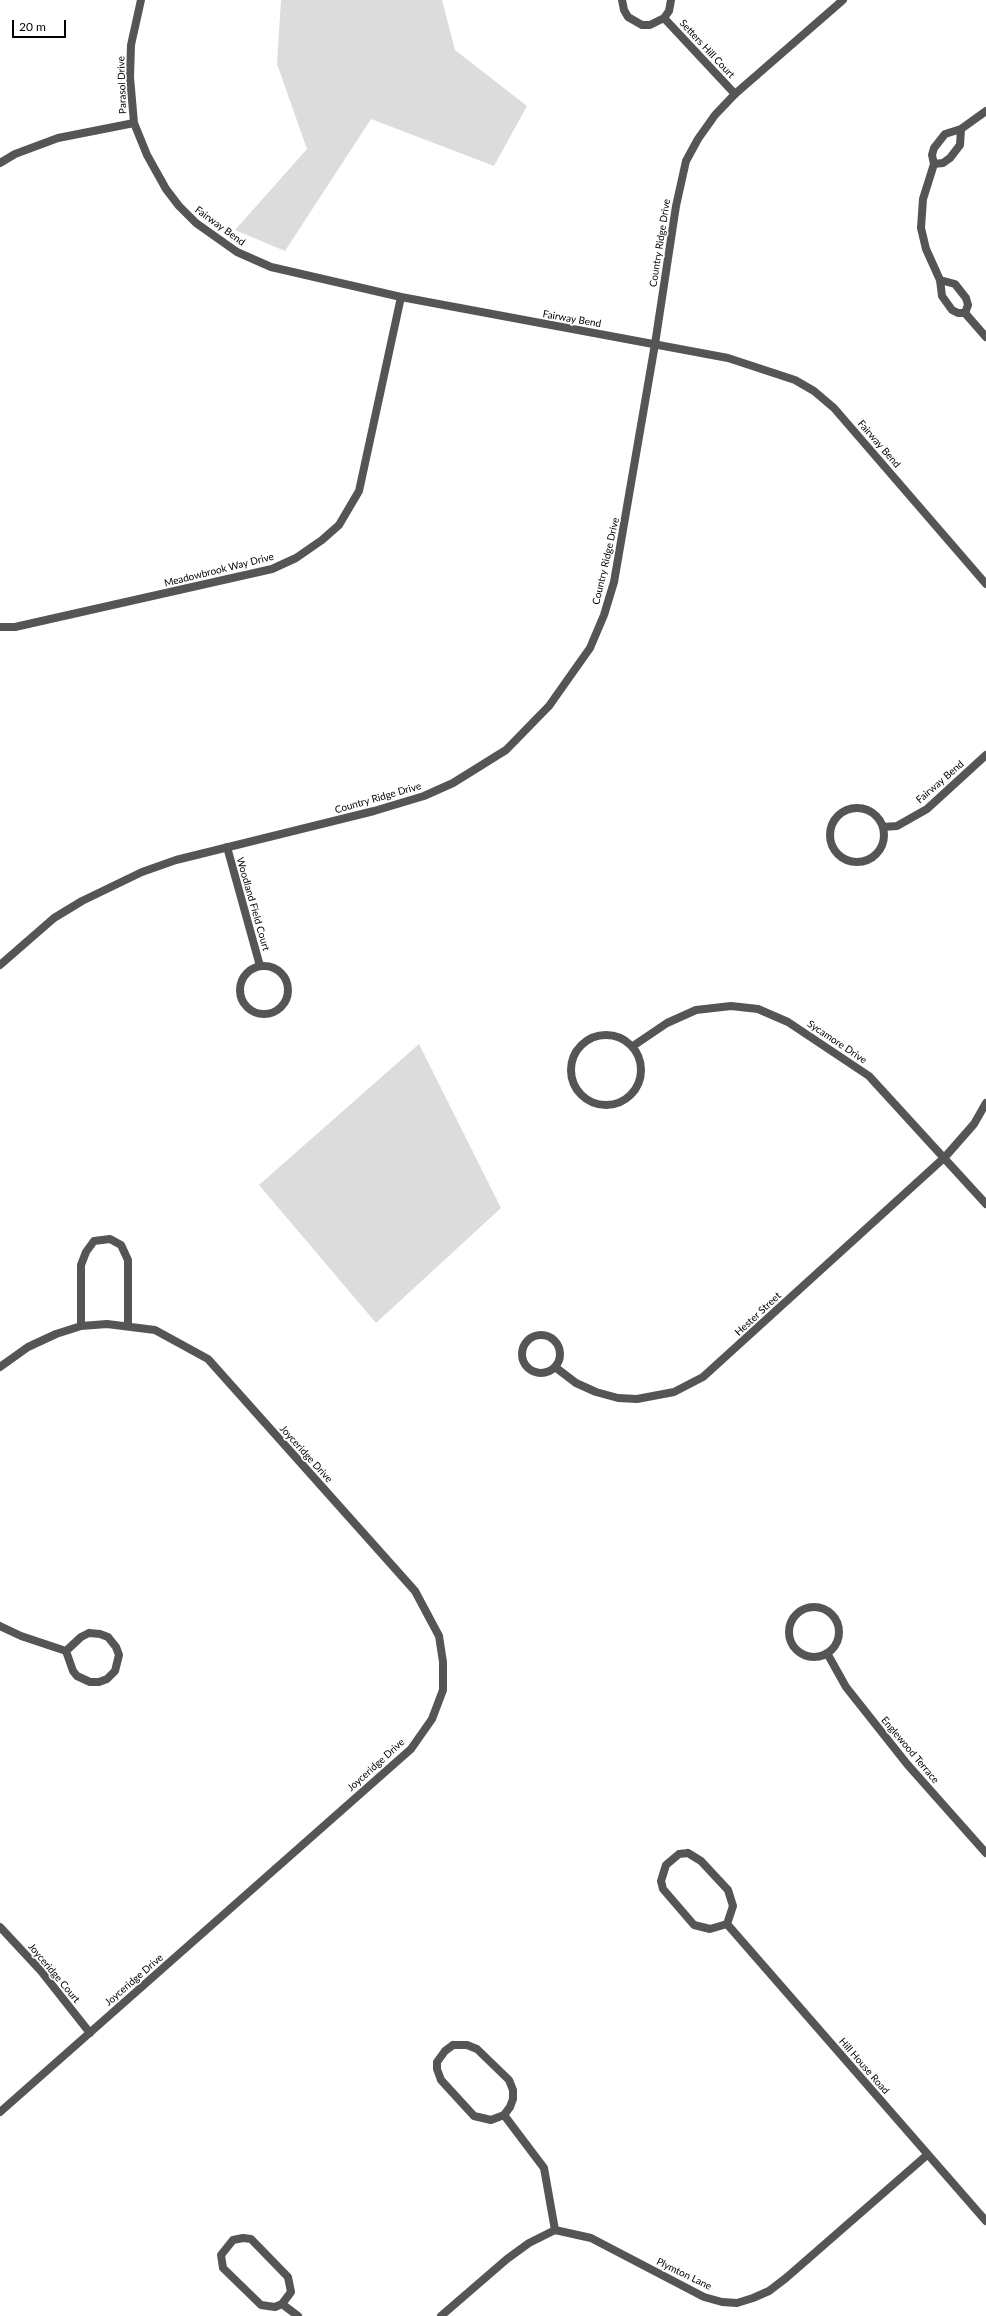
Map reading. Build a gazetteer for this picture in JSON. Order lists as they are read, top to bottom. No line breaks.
{"streets":{"street":["Setters Hill Court","Parasol Drive","Fairway Bend","Country Ridge Drive","Meadowbrook Way Drive","Woodland Field Court","Sycamore Drive","Hester Street","Joyceridge Drive","Englewood Terrace","Joyceridge Court","Hill House Road","Plymton Lane"]},"crossings":[["Setters Hill Court","Country Ridge Drive"],["Parasol Drive","Fairway Bend"],["Fairway Bend","Country Ridge Drive"],["Fairway Bend","Meadowbrook Way Drive"],["Country Ridge Drive","Woodland Field Court"],["Sycamore Drive","Hester Street"],["Joyceridge Drive","Joyceridge Court"],["Hill House Road","Plymton Lane"]],"scale_bar":"20 m"}
